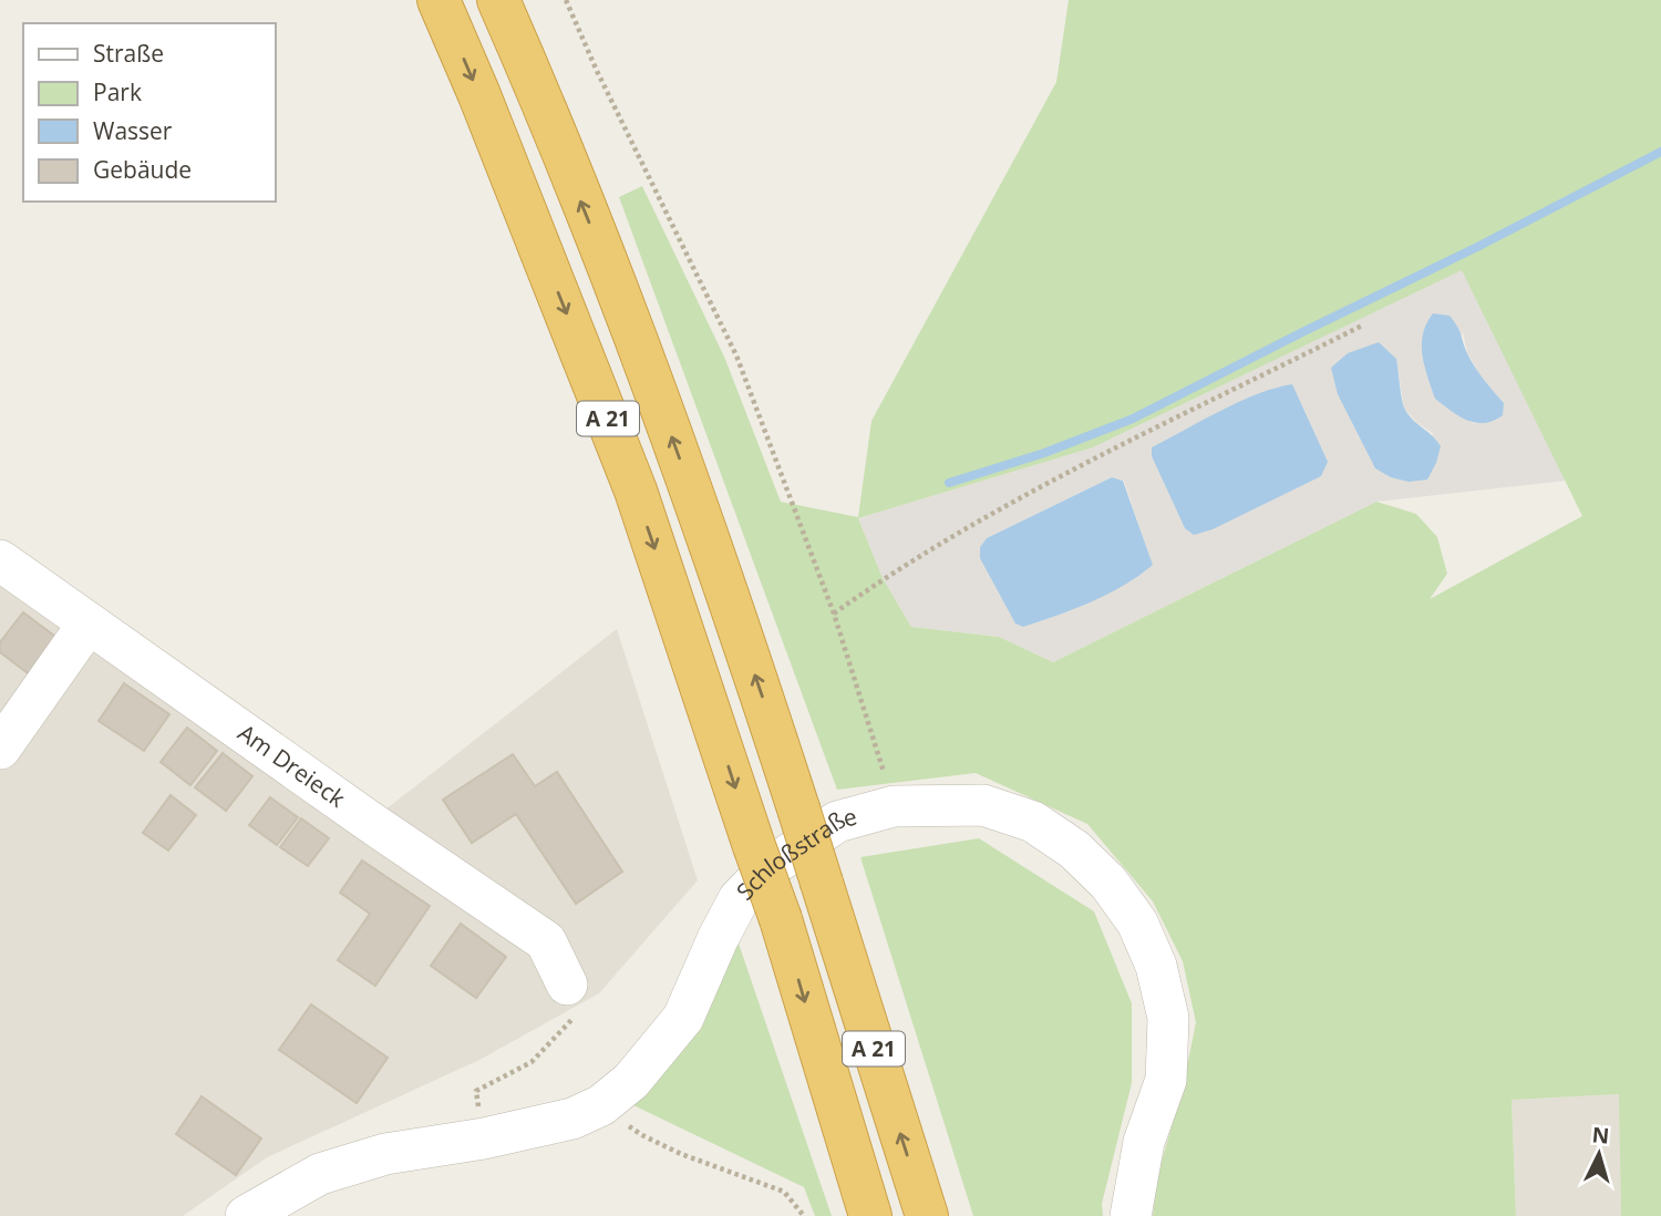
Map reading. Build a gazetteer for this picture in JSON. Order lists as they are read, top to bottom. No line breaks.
{"streets":{"highway":["A 21"],"street":["Am Dreieck","Schloßstraße"]},"legend":["Straße","Park","Wasser","Gebäude"],"north":"top"}
